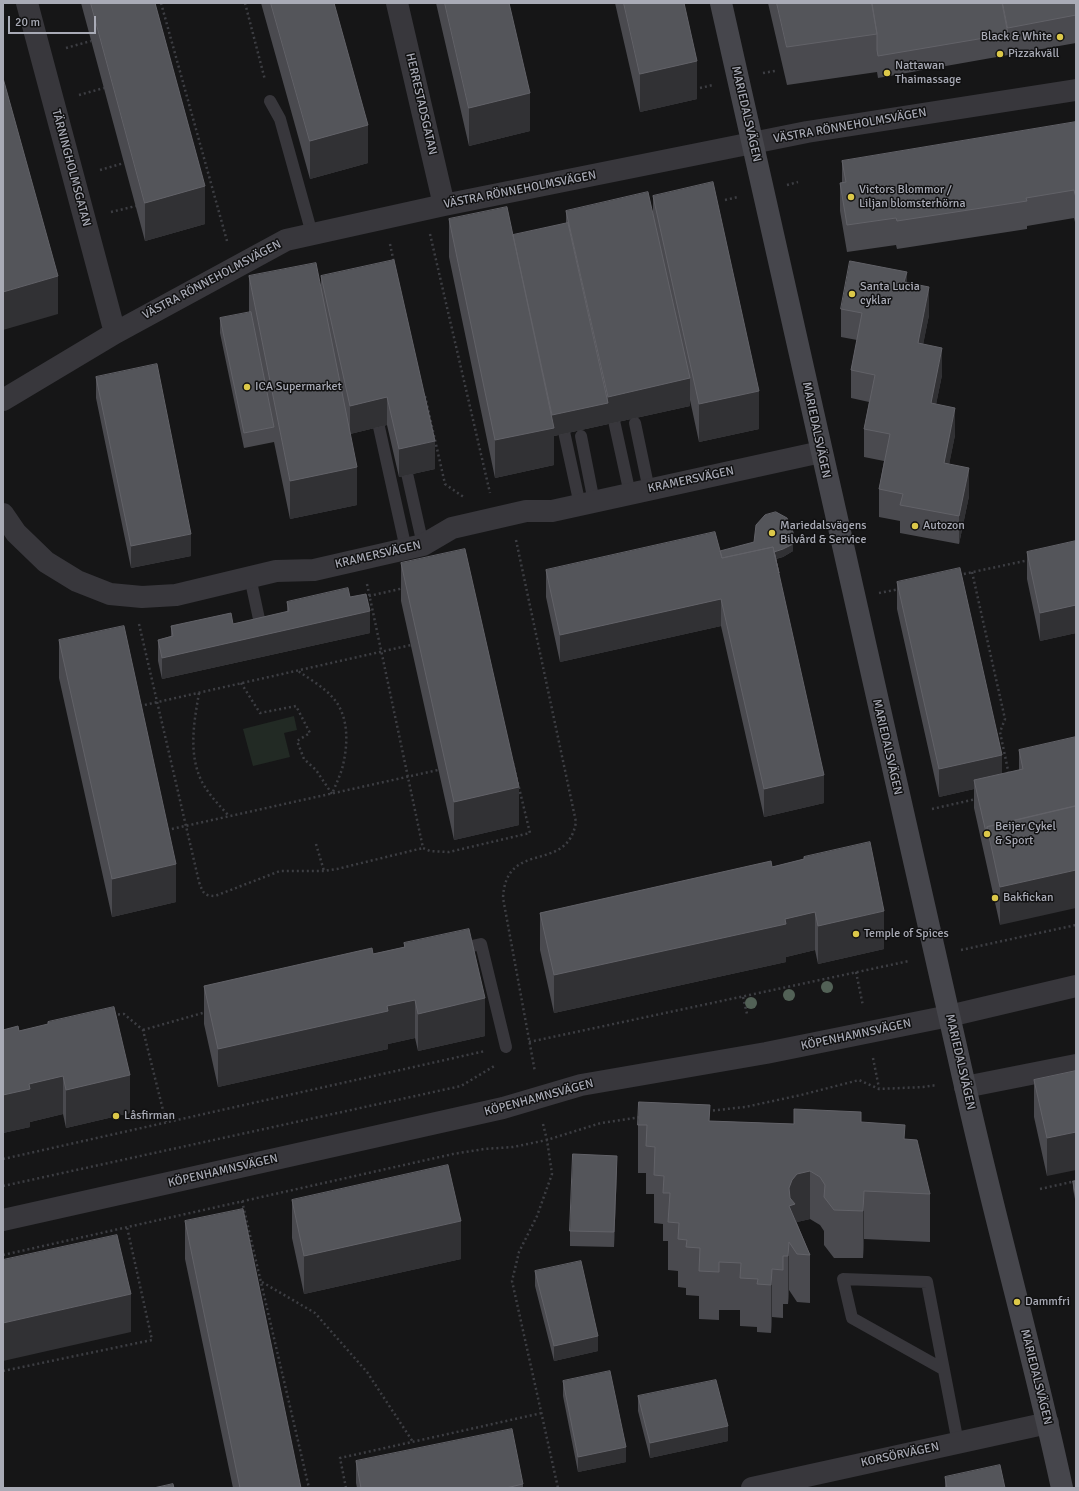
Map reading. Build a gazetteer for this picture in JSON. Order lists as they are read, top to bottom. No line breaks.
{"streets":{"main road":["MARIEDALSVÄGEN"],"street":["HERRESTADSGATAN","VÄSTRA RÖNNEHOLMSVÄGEN","TÄRNINGHOLMSGATAN","KRAMERSVÄGEN","KÖPENHAMNSVÄGEN","KORSÖRVÄGEN"]},"crossings":[["HERRESTADSGATAN","VÄSTRA RÖNNEHOLMSVÄGEN"],["MARIEDALSVÄGEN","VÄSTRA RÖNNEHOLMSVÄGEN"],["MARIEDALSVÄGEN","KRAMERSVÄGEN"],["MARIEDALSVÄGEN","KÖPENHAMNSVÄGEN"],["MARIEDALSVÄGEN","KORSÖRVÄGEN"],["VÄSTRA RÖNNEHOLMSVÄGEN","TÄRNINGHOLMSGATAN"]],"places":["Black & White","Pizzakväll","Nattawan Thaimassage","Victors Blommor / Liljan blomsterhörna","Santa Lucia cyklar","ICA Supermarket","Autozon","Mariedalsvägens Bilvård & Service","Beijer Cykel & Sport","Bakfickan","Temple of Spices","Låsfirman","Dammfri"],"scale_bar":"20 m"}
